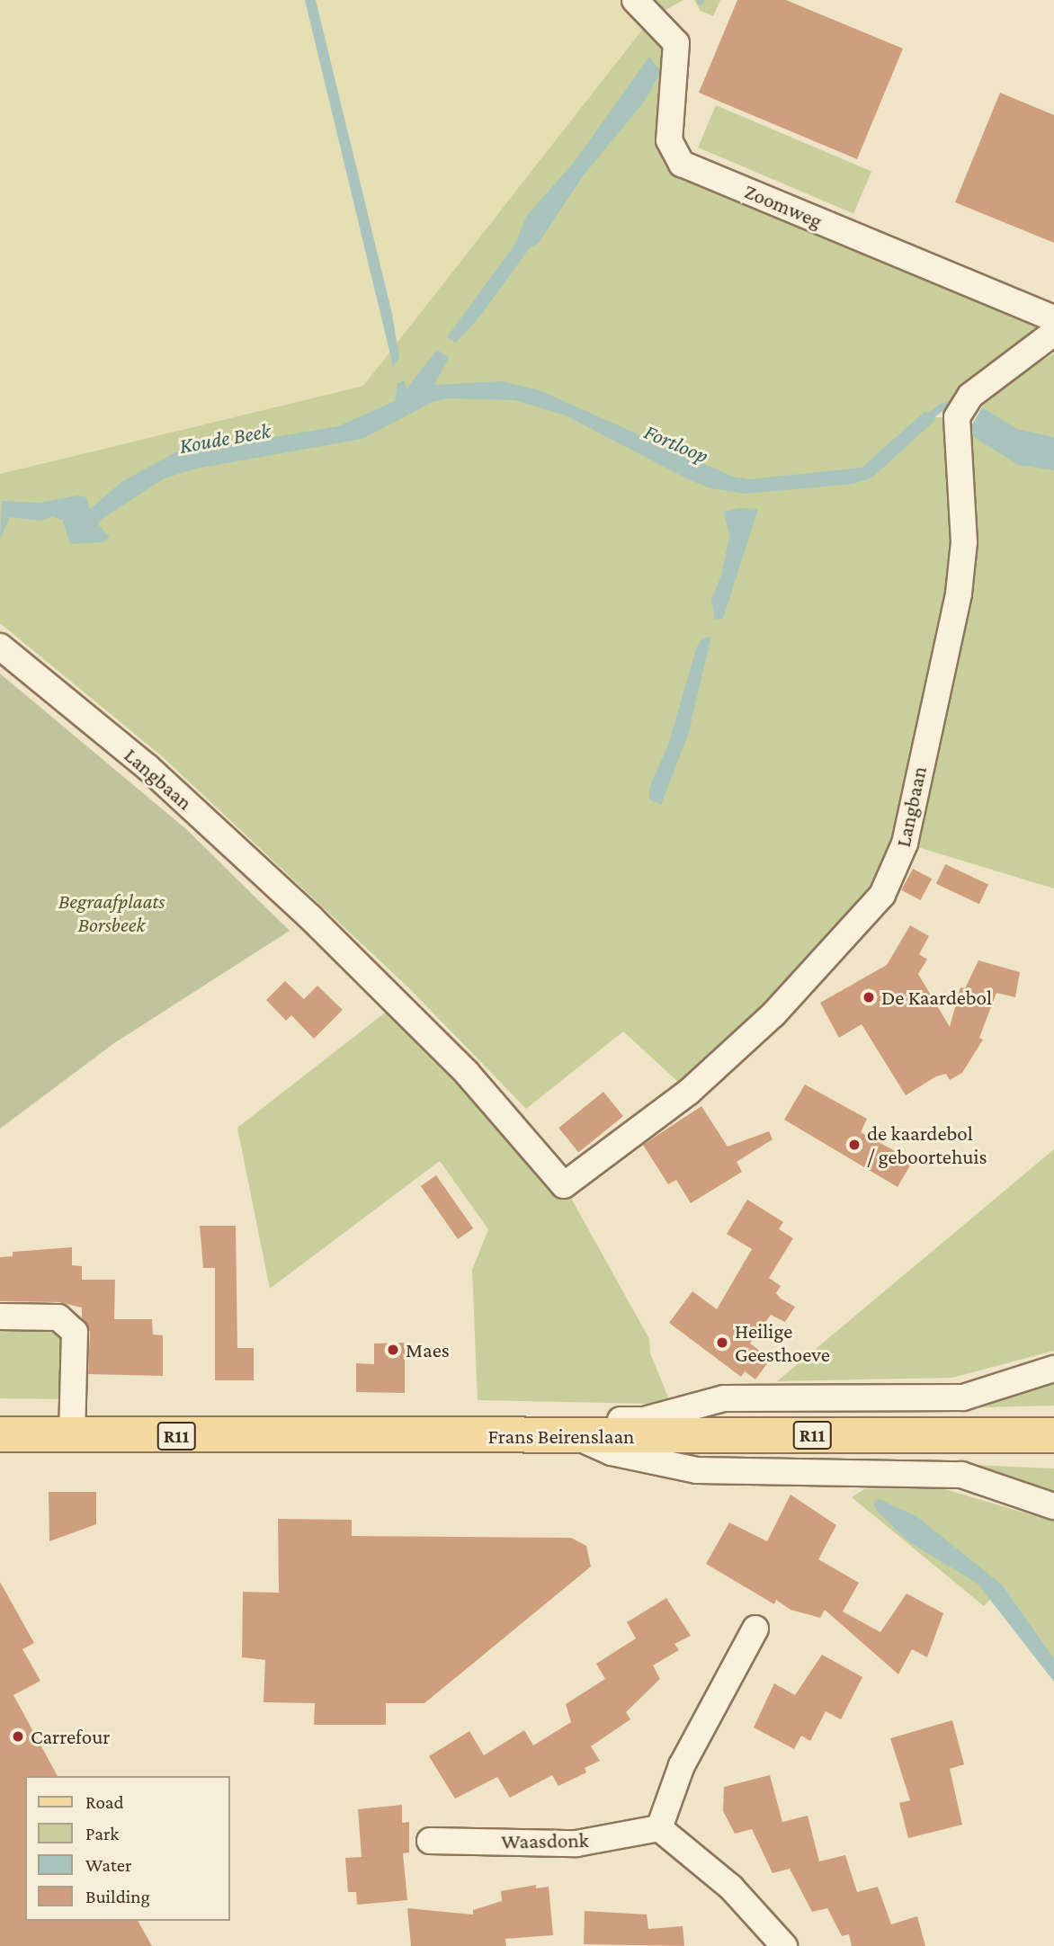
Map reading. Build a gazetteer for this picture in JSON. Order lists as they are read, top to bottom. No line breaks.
{"streets":{"main road":["R11","Frans Beirenslaan"],"street":["Zoomweg","Langbaan","Waasdonk"]},"water":["Koude Beek","Fortloop"],"parks":["Begraafplaats Borsbeek"],"places":["De Kaardebol","de kaardebol / geboortehuis","Heilige Geesthoeve","Maes","Carrefour"],"legend":["Road","Park","Water","Building"]}
